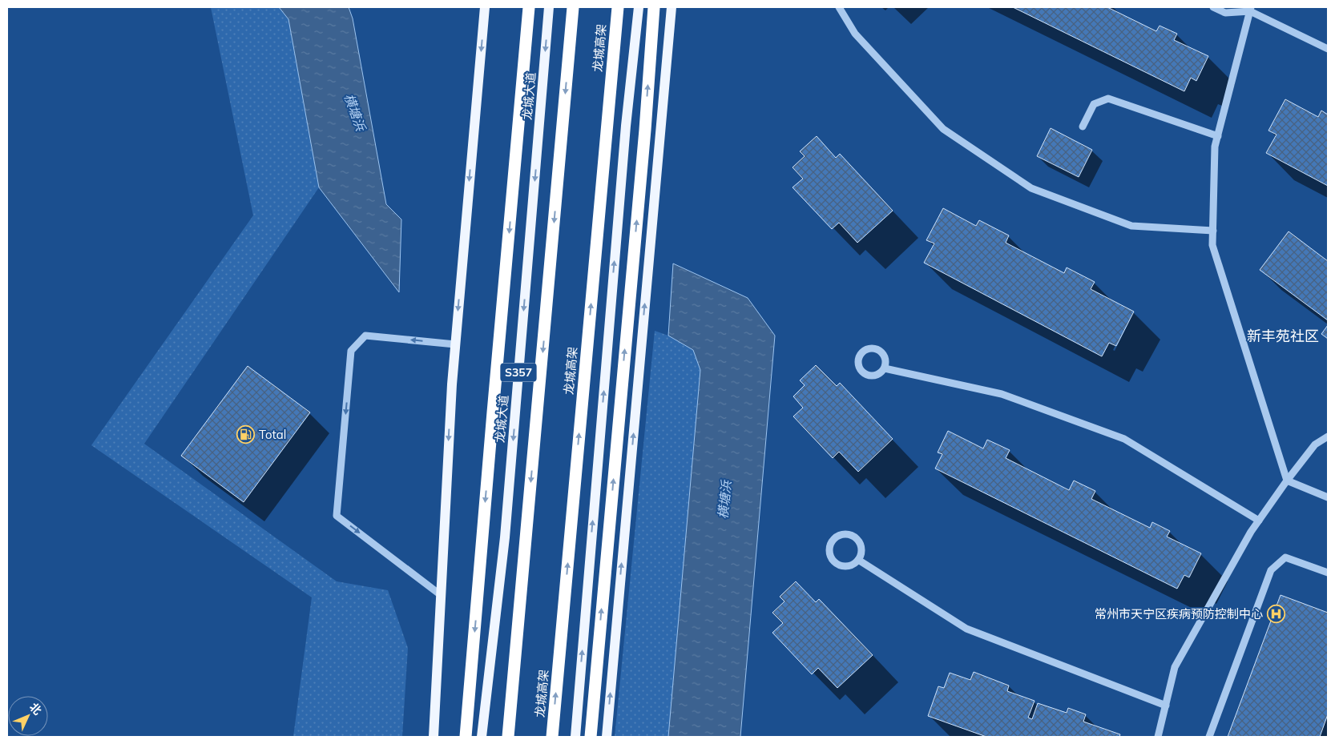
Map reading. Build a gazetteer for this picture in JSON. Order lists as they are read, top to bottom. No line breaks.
{"streets":{"highway":["龙城高架"],"main road":["龙城大道","S357"]},"districts":["新丰苑社区"],"water":["横塘浜"],"places":{"fuel station":["Total"],"hospital":["常州市天宁区疾病预防控制中心"]},"north":"top right"}
